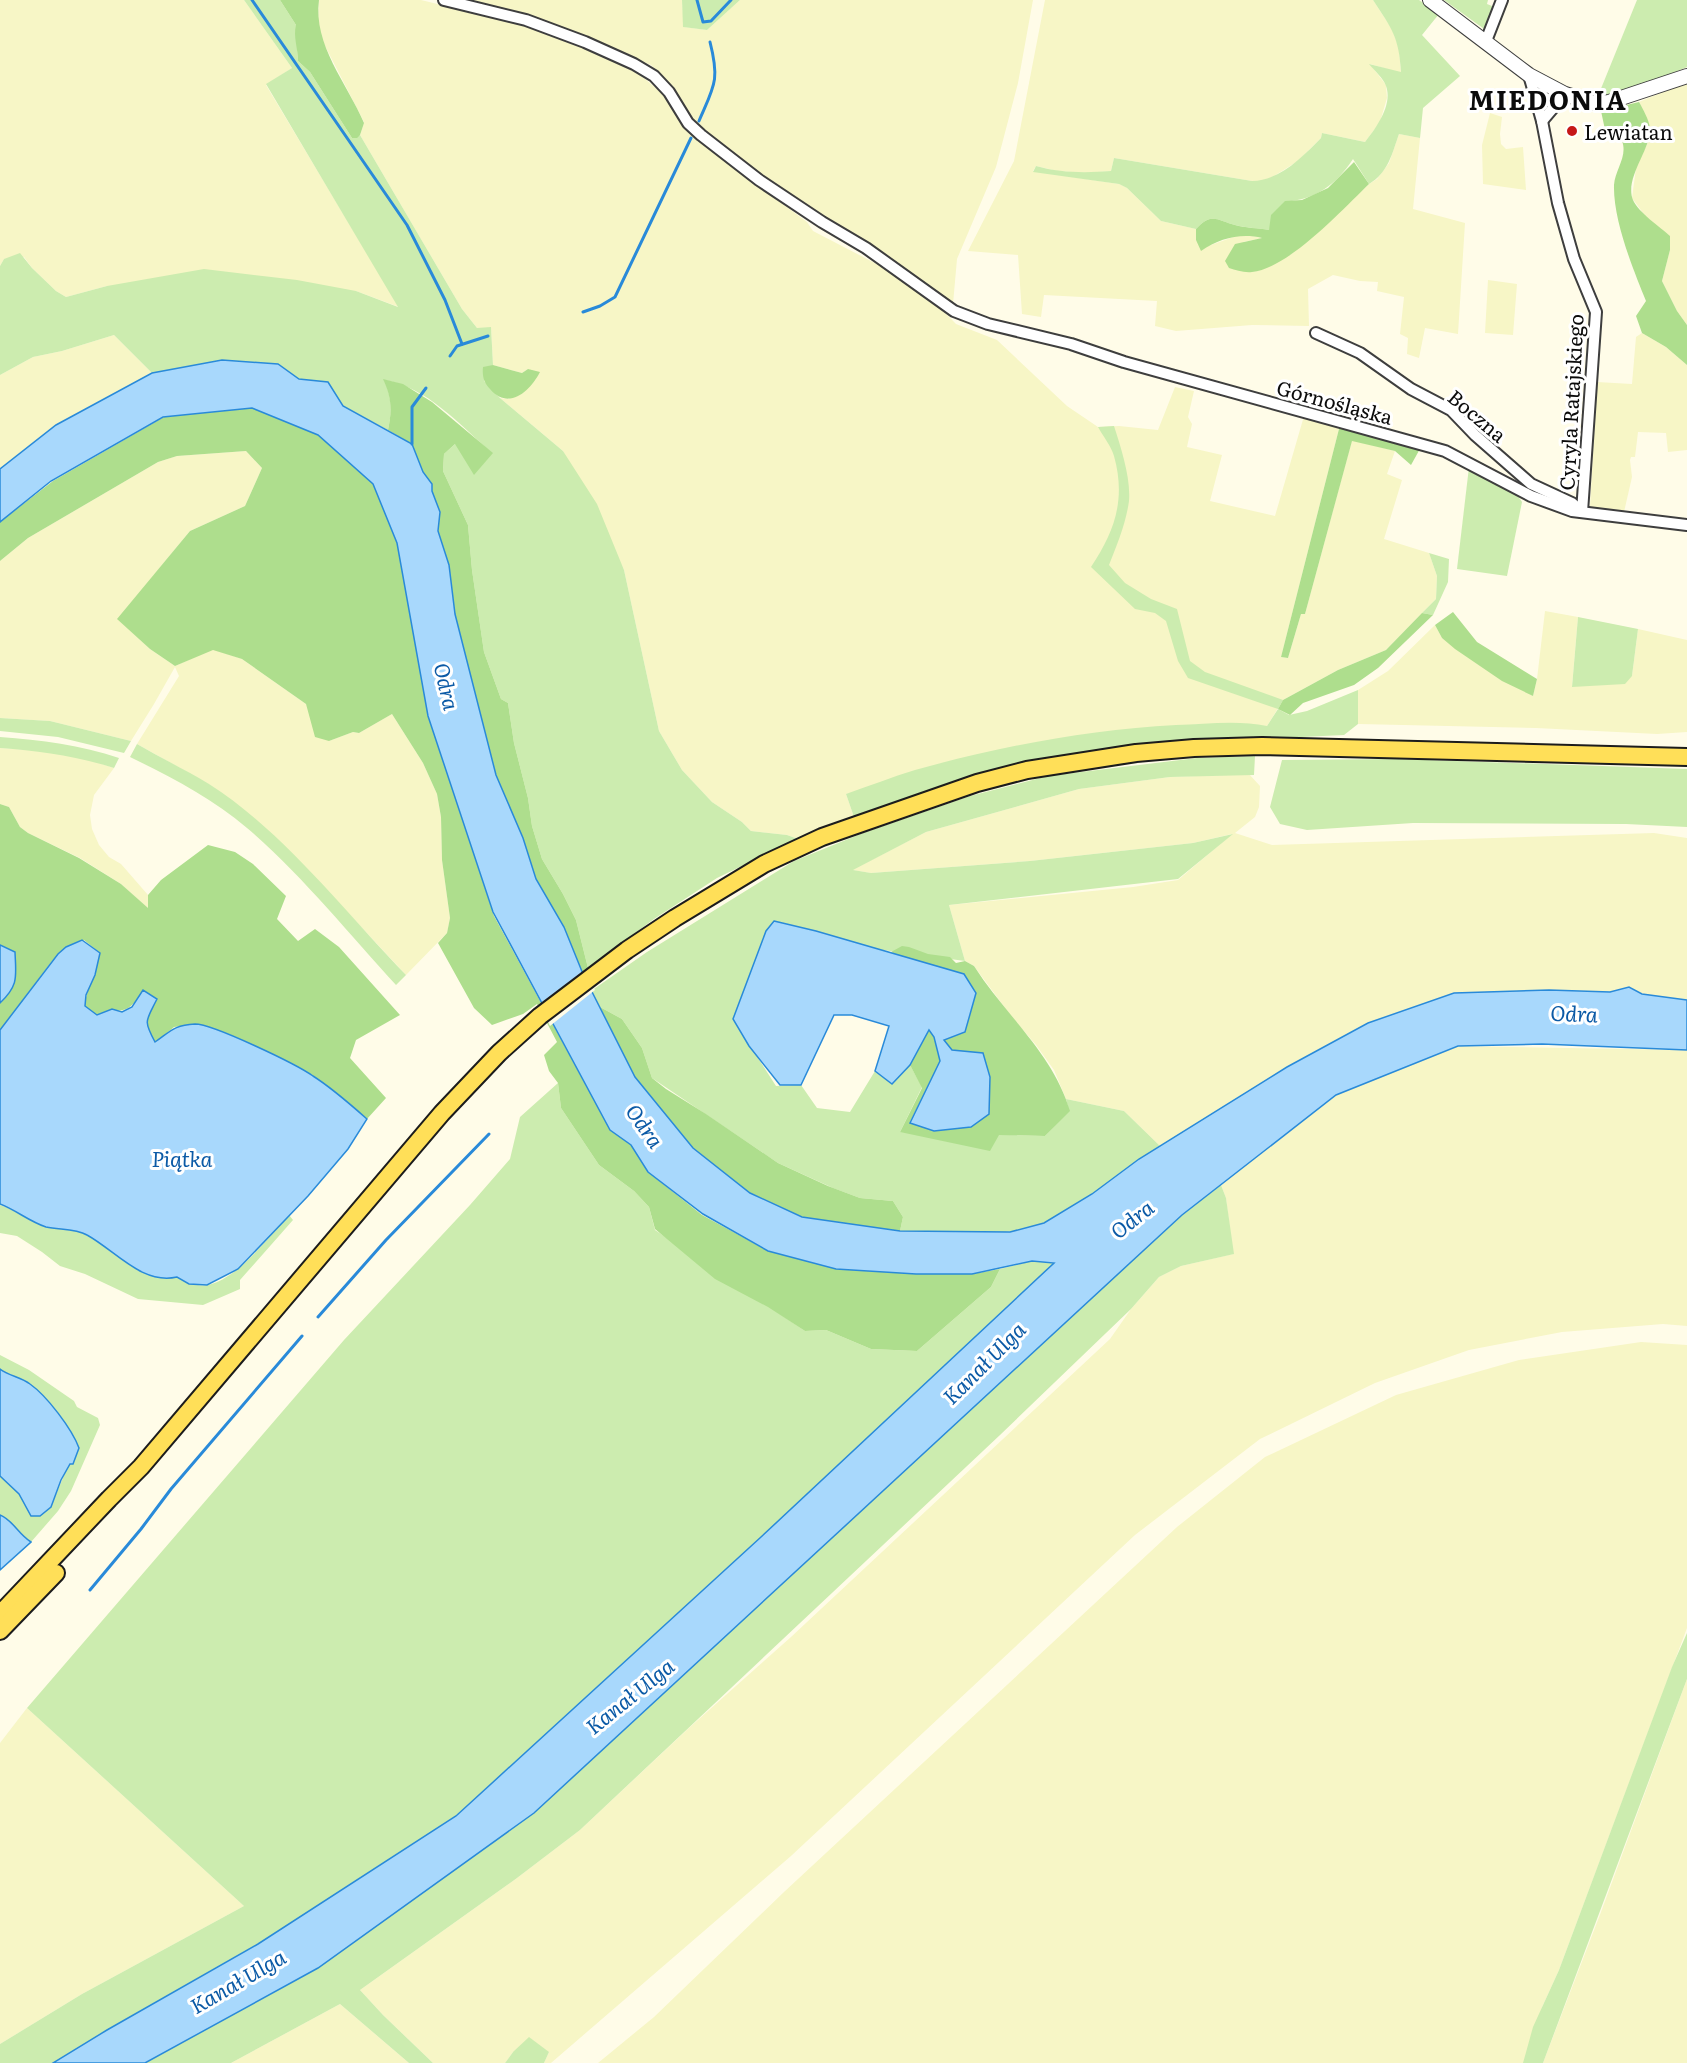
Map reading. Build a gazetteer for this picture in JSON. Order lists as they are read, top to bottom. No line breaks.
{"streets":{"street":["Górnośląska","Cyryla Ratajskiego","Boczna"]},"crossings":[["Górnośląska","Cyryla Ratajskiego"],["Górnośląska","Boczna"],["Cyryla Ratajskiego","Boczna"]],"districts":["MIEDONIA"],"water":["Odra","Piątka","Kanał Ulga"],"places":["Lewiatan"]}
